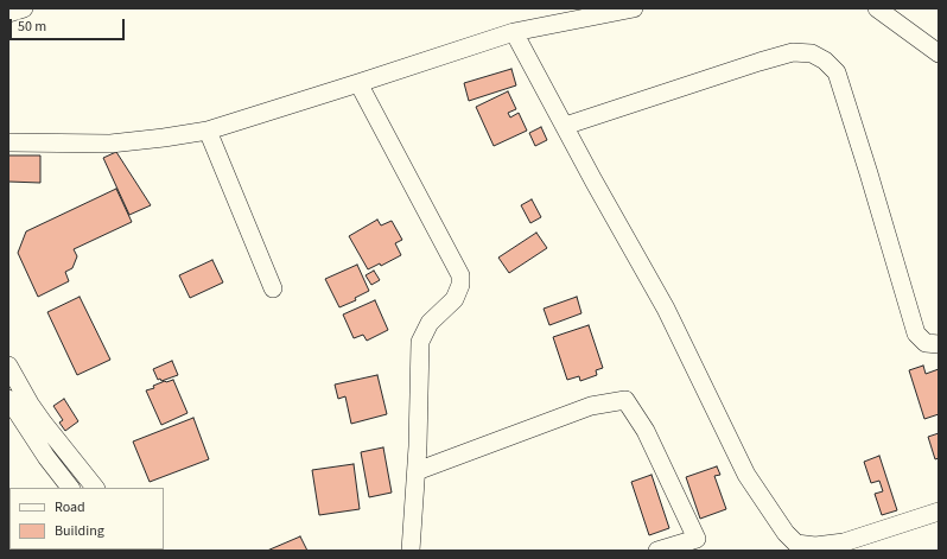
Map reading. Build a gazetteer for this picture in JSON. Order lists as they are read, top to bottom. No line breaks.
{"legend":["Road","Building"],"scale_bar":"50 m"}
